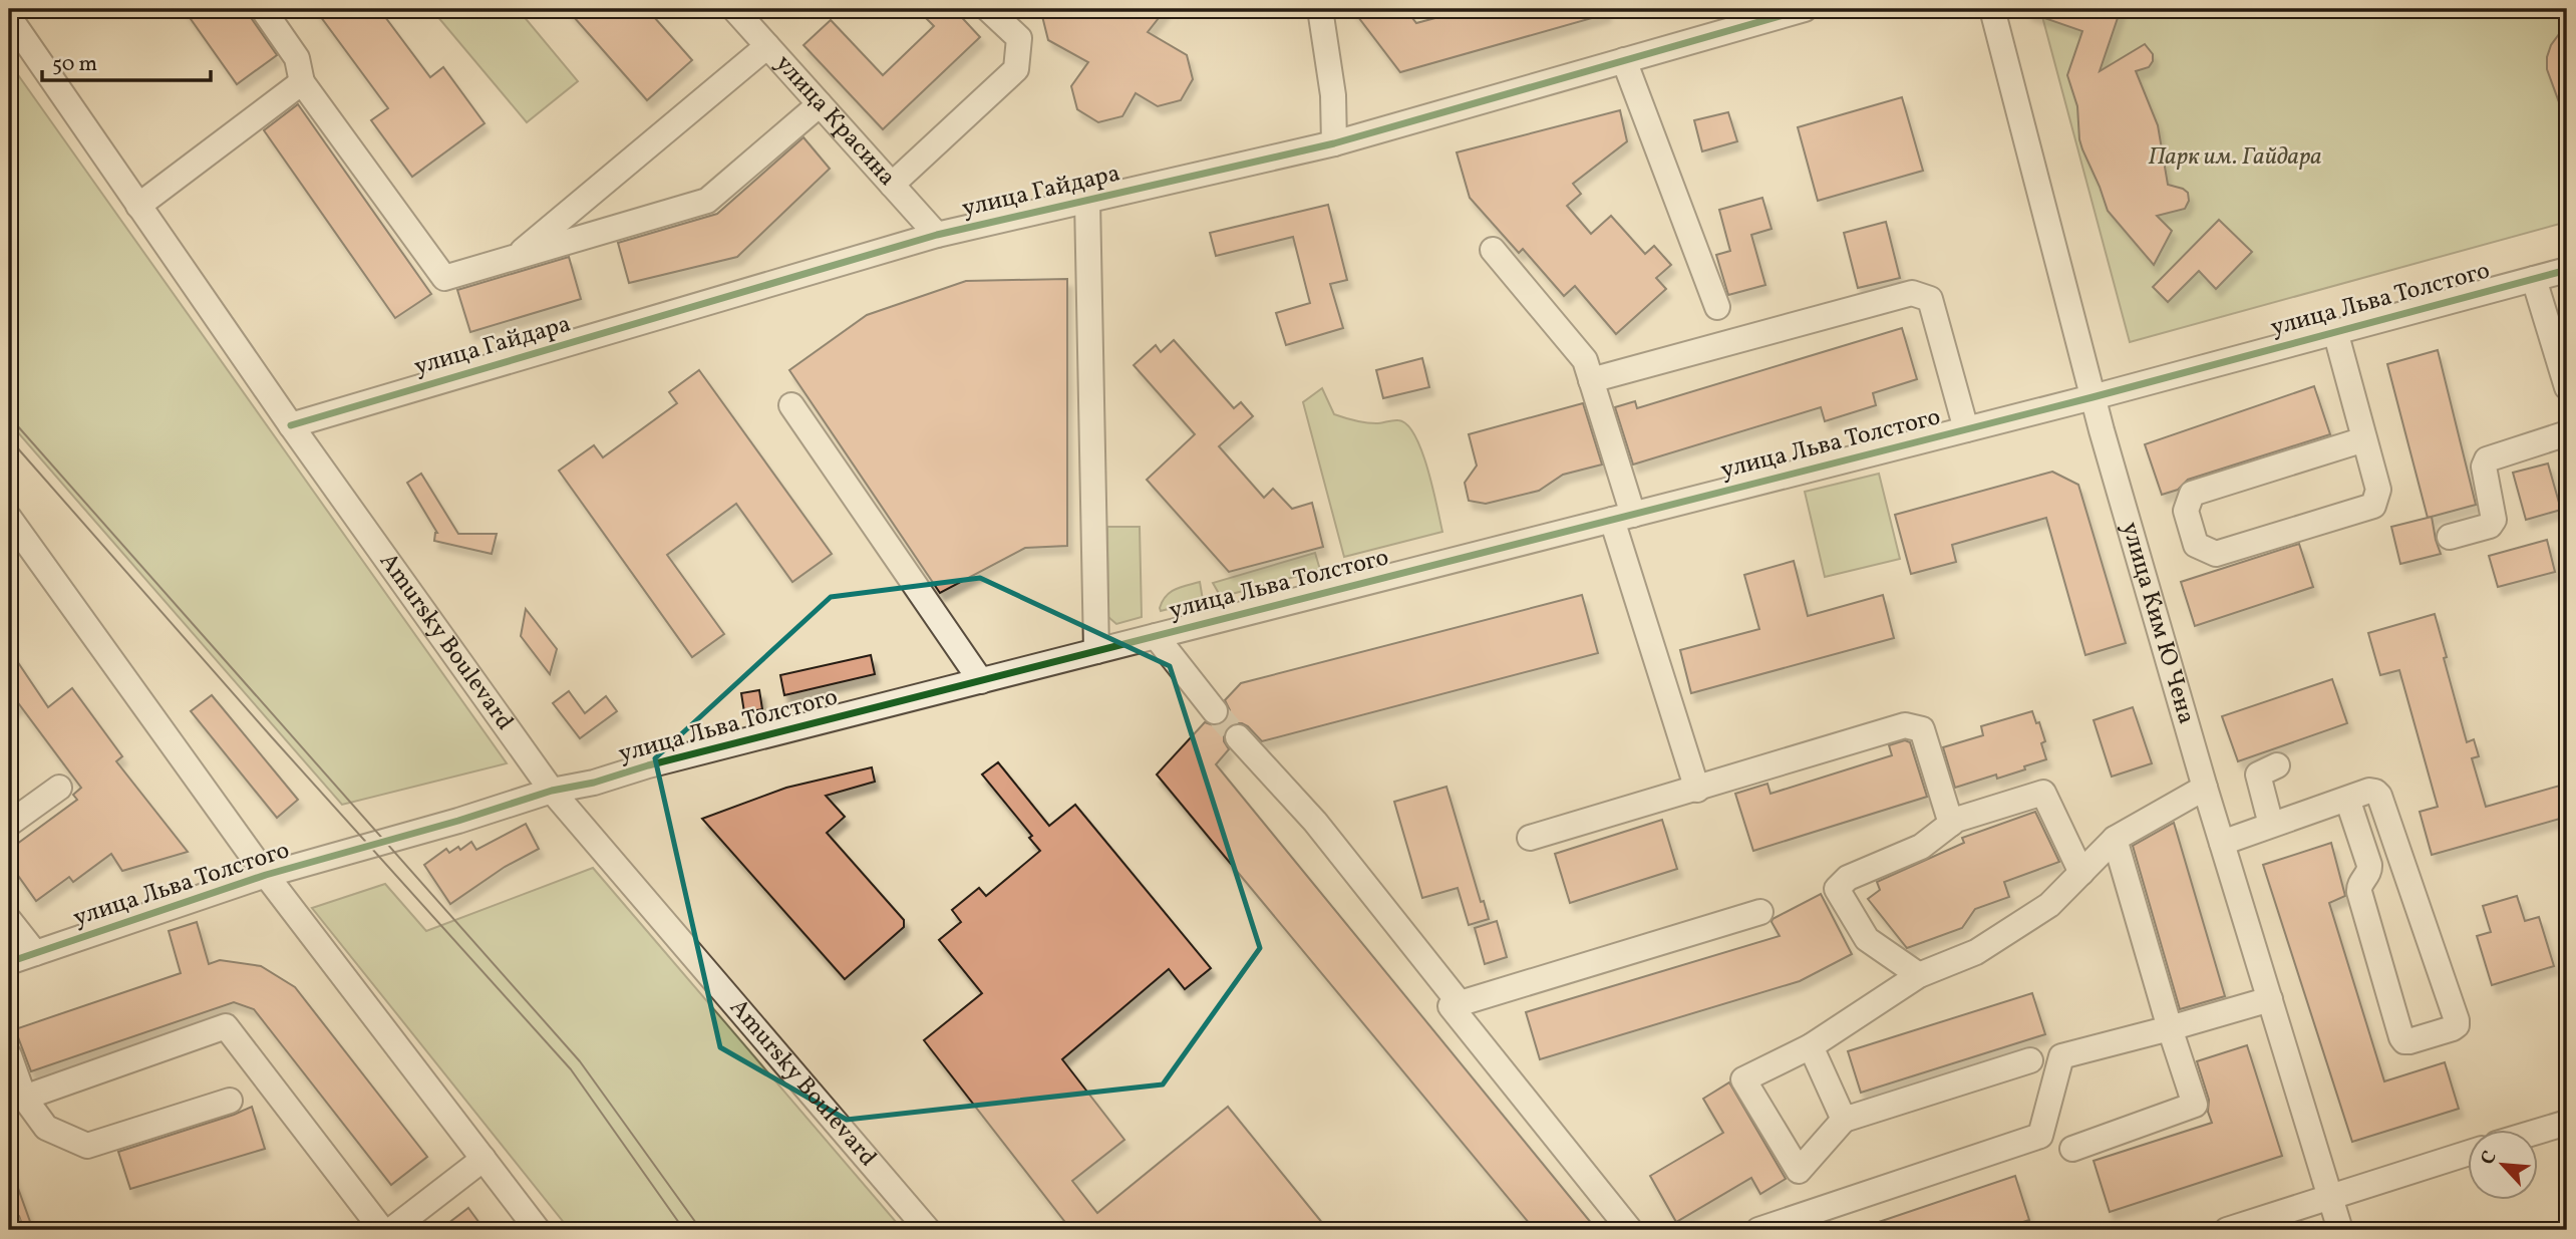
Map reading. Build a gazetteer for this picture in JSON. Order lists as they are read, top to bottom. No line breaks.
{"streets":{"street":["улица Красина","улица Гайдара","улица Льва Толстого","улица Ким Ю Чена","Amursky Boulevard"]},"crossings":[["улица Красина","улица Гайдара"],["улица Гайдара","Amursky Boulevard"],["улица Льва Толстого","улица Ким Ю Чена"],["улица Льва Толстого","Amursky Boulevard"]],"parks":["Парк им. Гайдара"],"scale_bar":"50 m","north":"top left"}
